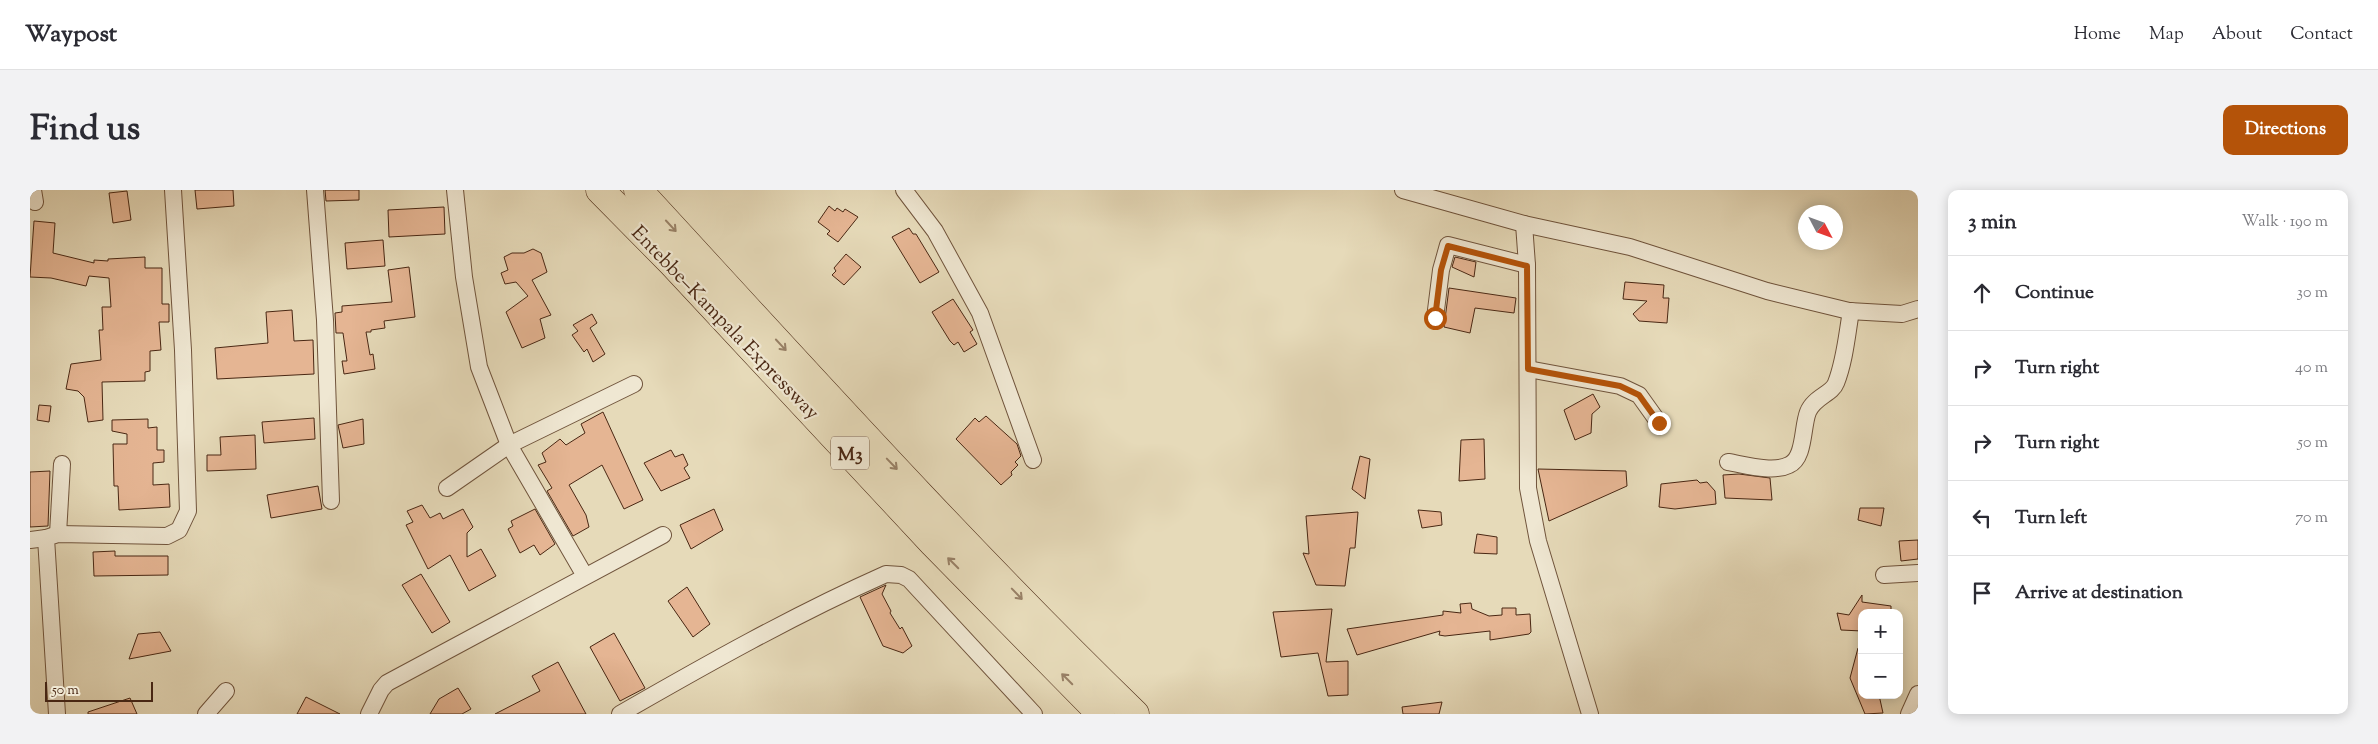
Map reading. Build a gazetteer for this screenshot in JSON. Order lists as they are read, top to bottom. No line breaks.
{"streets":{"highway":["Entebbe–Kampala Expressway","M3"]},"scale_bar":"50 m","north":"bottom right","page":{"header":"Waypost","nav":["Home","Map","About","Contact"],"title":"Find us","buttons":"Directions","heading":["3 min","Walk · 190 m"],"list":[["Continue","30 m"],["Turn right","40 m"],["Turn right","50 m"],["Turn left","70 m"],"Arrive at destination"],"map_buttons":["+","−"],"scale":"50 m"}}
